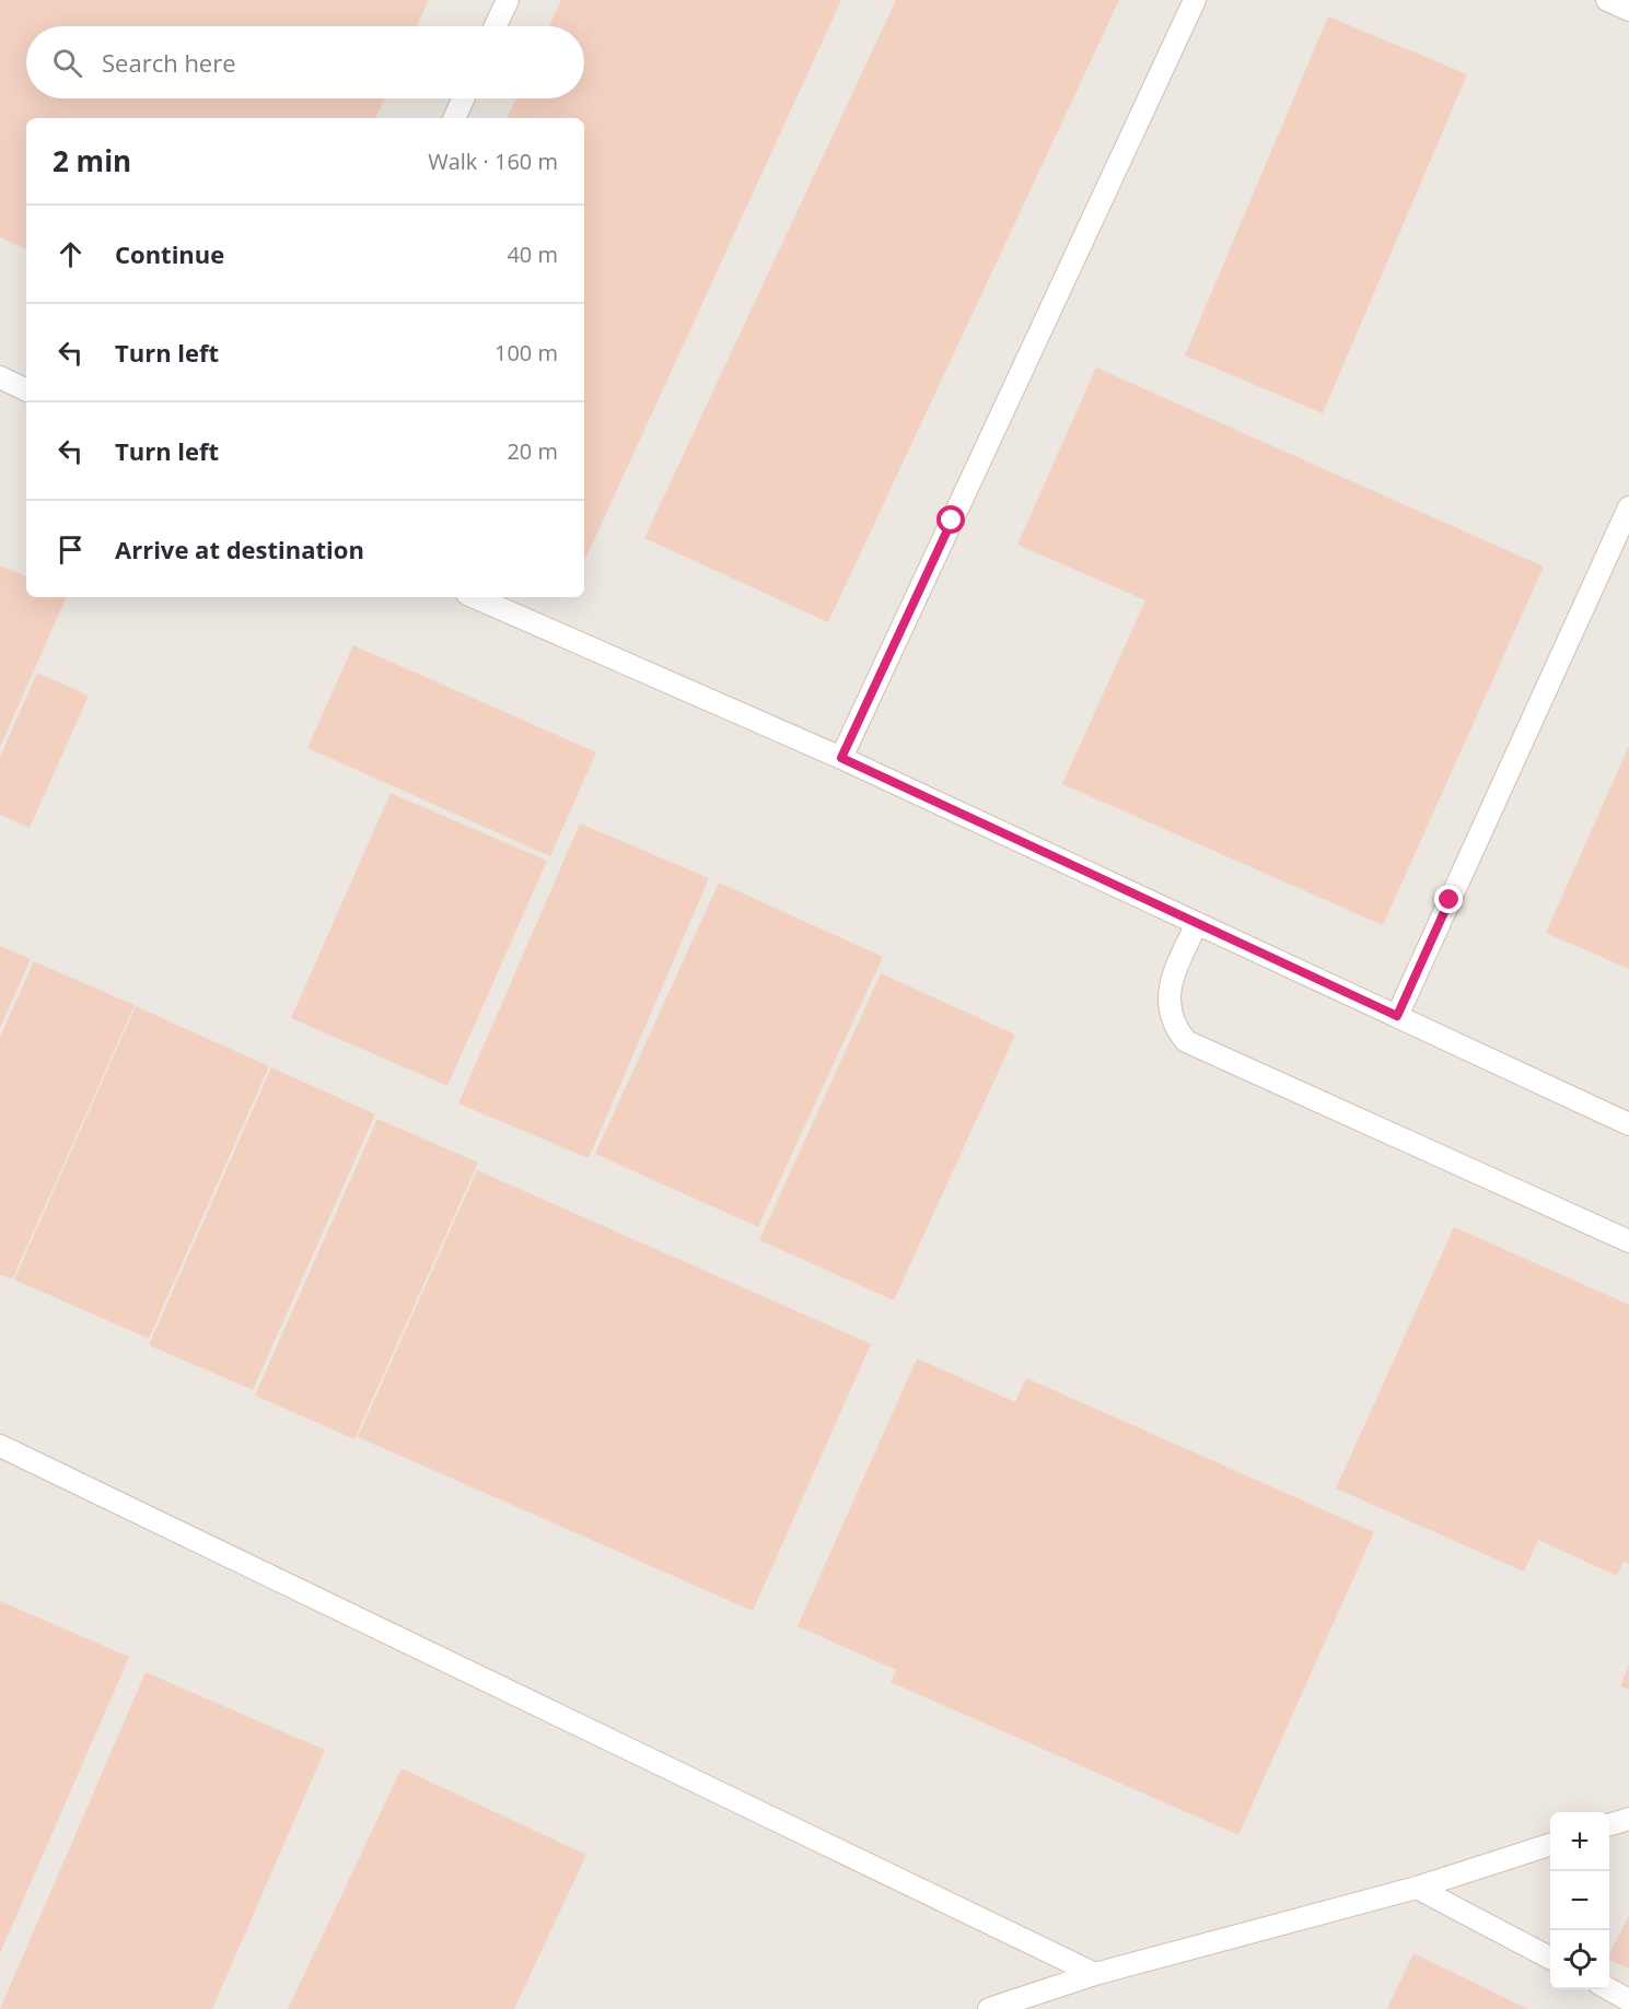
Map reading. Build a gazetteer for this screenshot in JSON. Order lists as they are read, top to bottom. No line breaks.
{"page":{"search":"Search here","heading":["2 min","Walk · 160 m"],"list":[["Continue","40 m"],["Turn left","100 m"],["Turn left","20 m"],"Arrive at destination"],"map_buttons":["+","−"]}}
